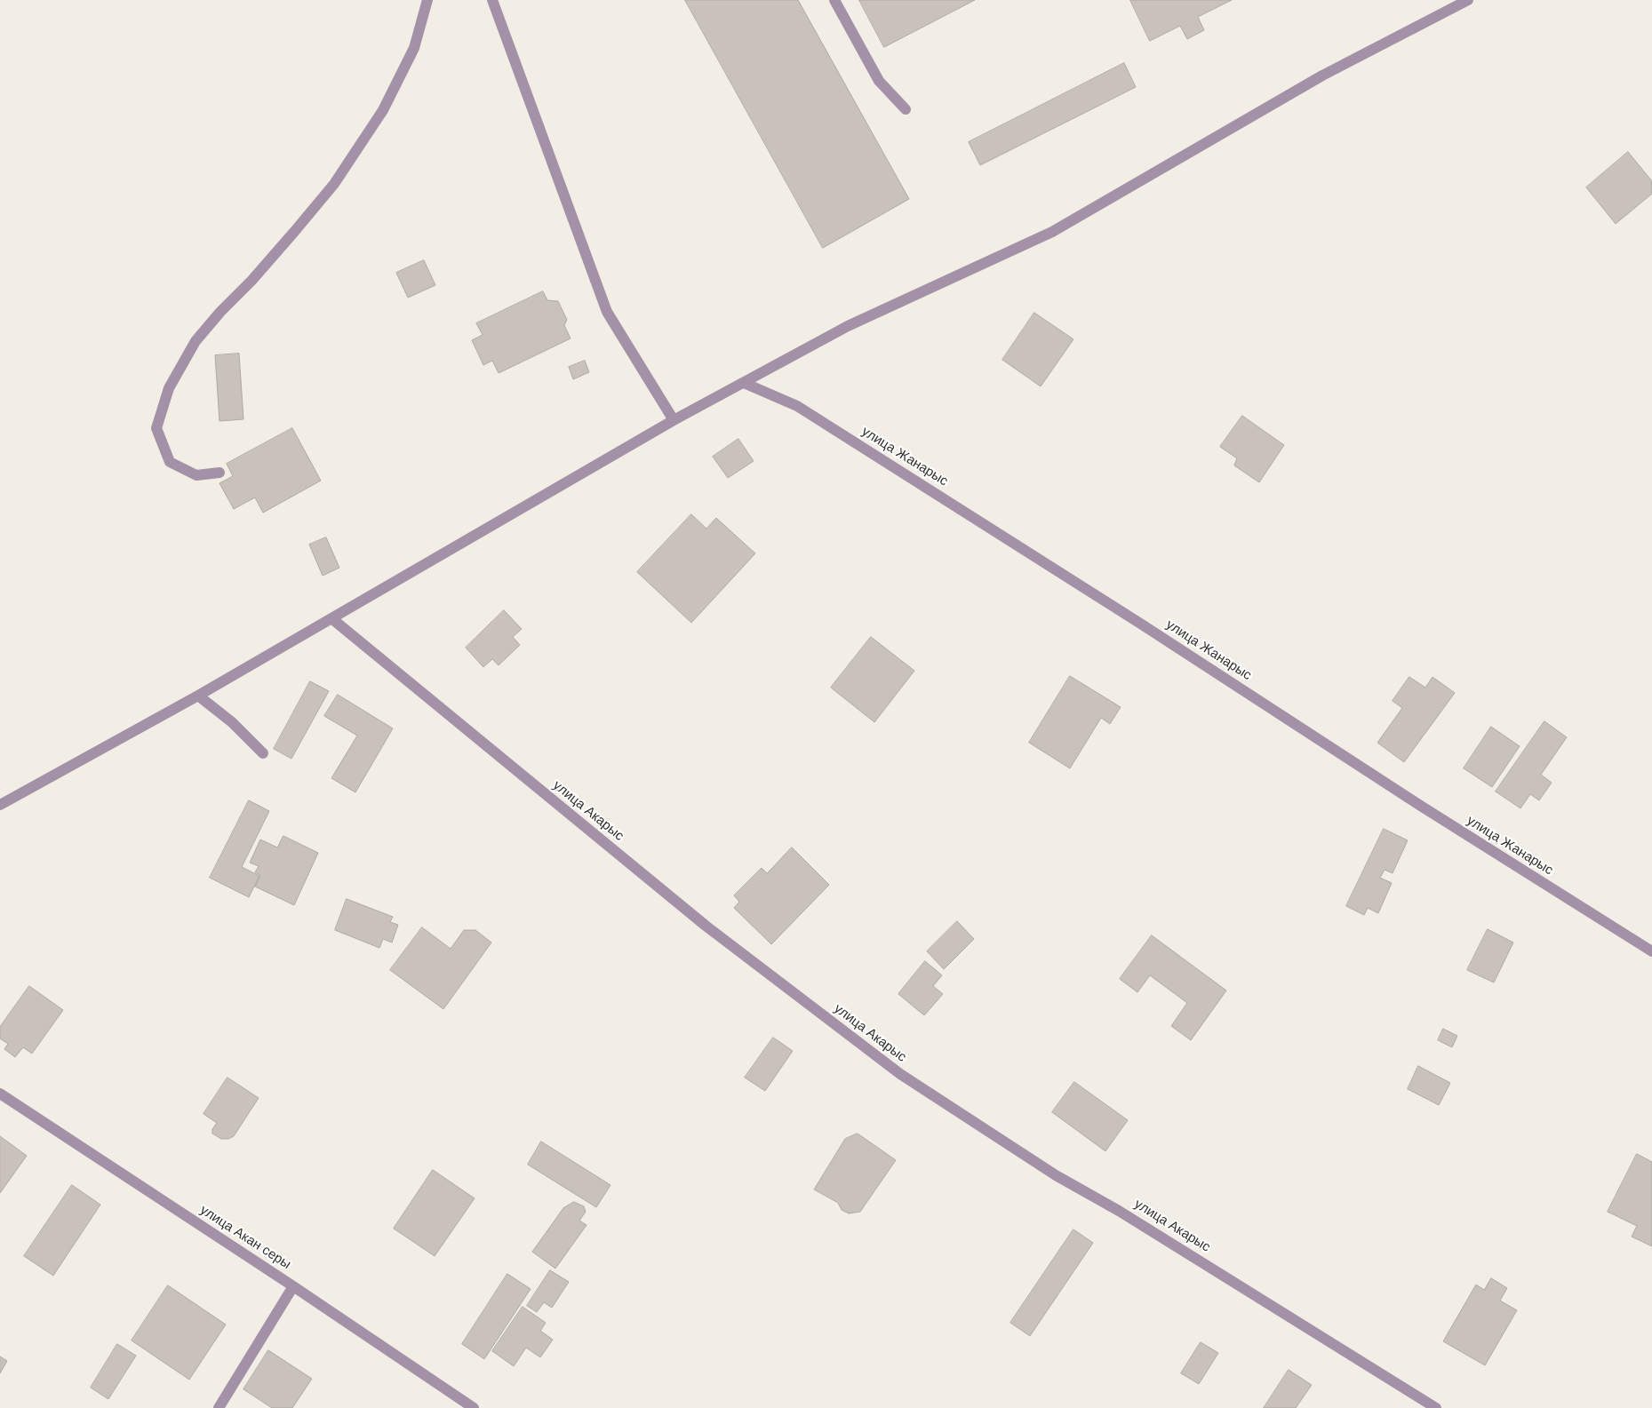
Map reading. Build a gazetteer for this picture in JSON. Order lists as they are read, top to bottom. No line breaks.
{"streets":{"street":["улица Жанарыс","улица Акарыс","улица Акан серы"]}}
